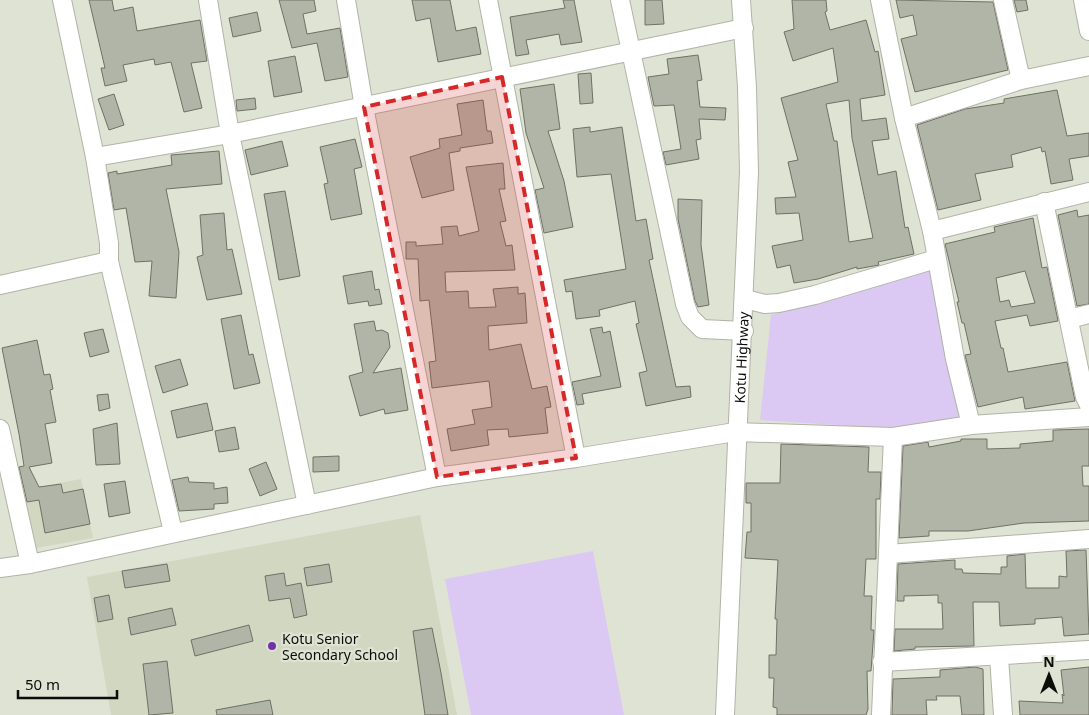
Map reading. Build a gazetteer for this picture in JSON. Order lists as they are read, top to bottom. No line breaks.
{"streets":{"street":["Kotu Highway"]},"places":["Kotu Senior Secondary School"],"scale_bar":"50 m","north":"top"}
